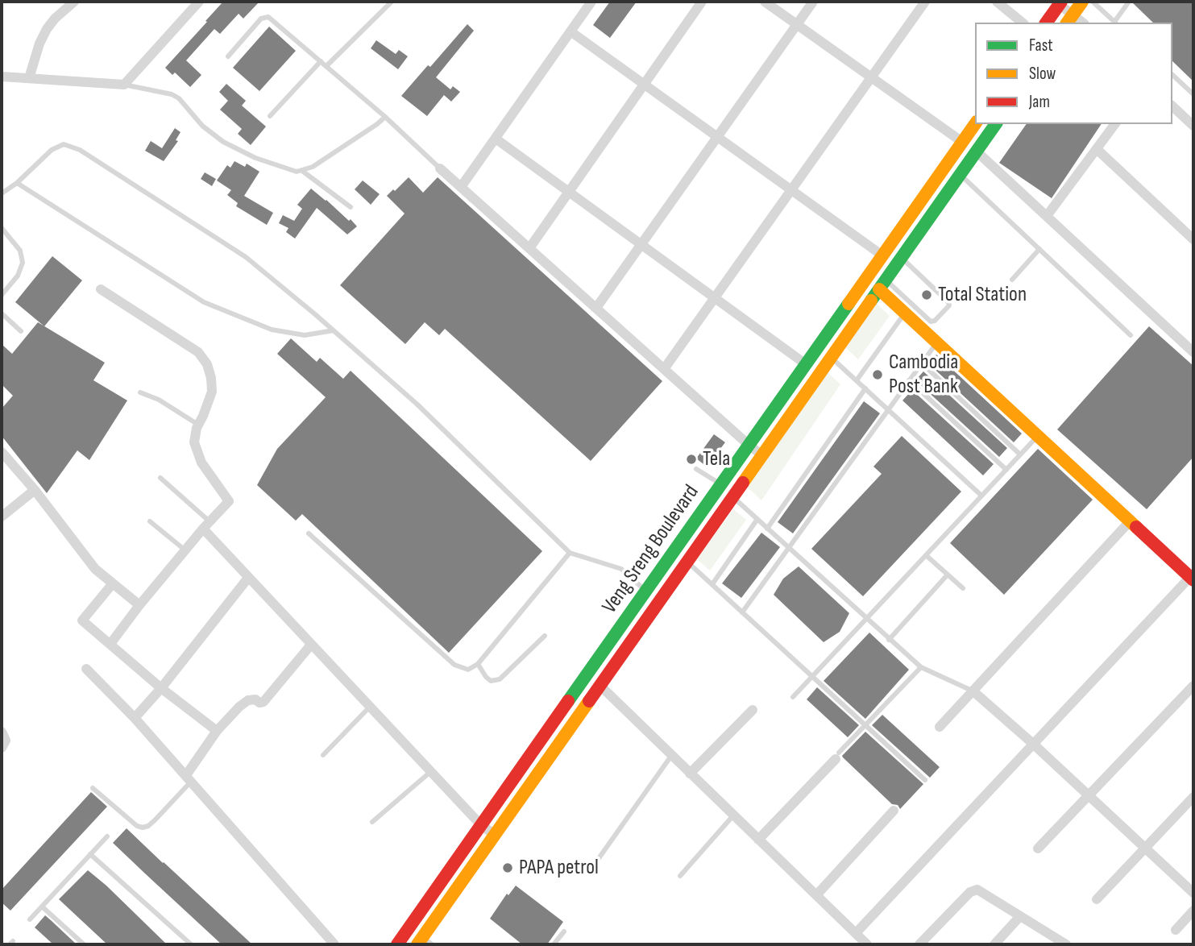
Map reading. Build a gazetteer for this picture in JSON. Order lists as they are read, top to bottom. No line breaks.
{"streets":{"main road":["Veng Sreng Boulevard"]},"places":["Total Station","Cambodia Post Bank","Tela","PAPA petrol"],"legend":["Fast","Slow","Jam"]}
